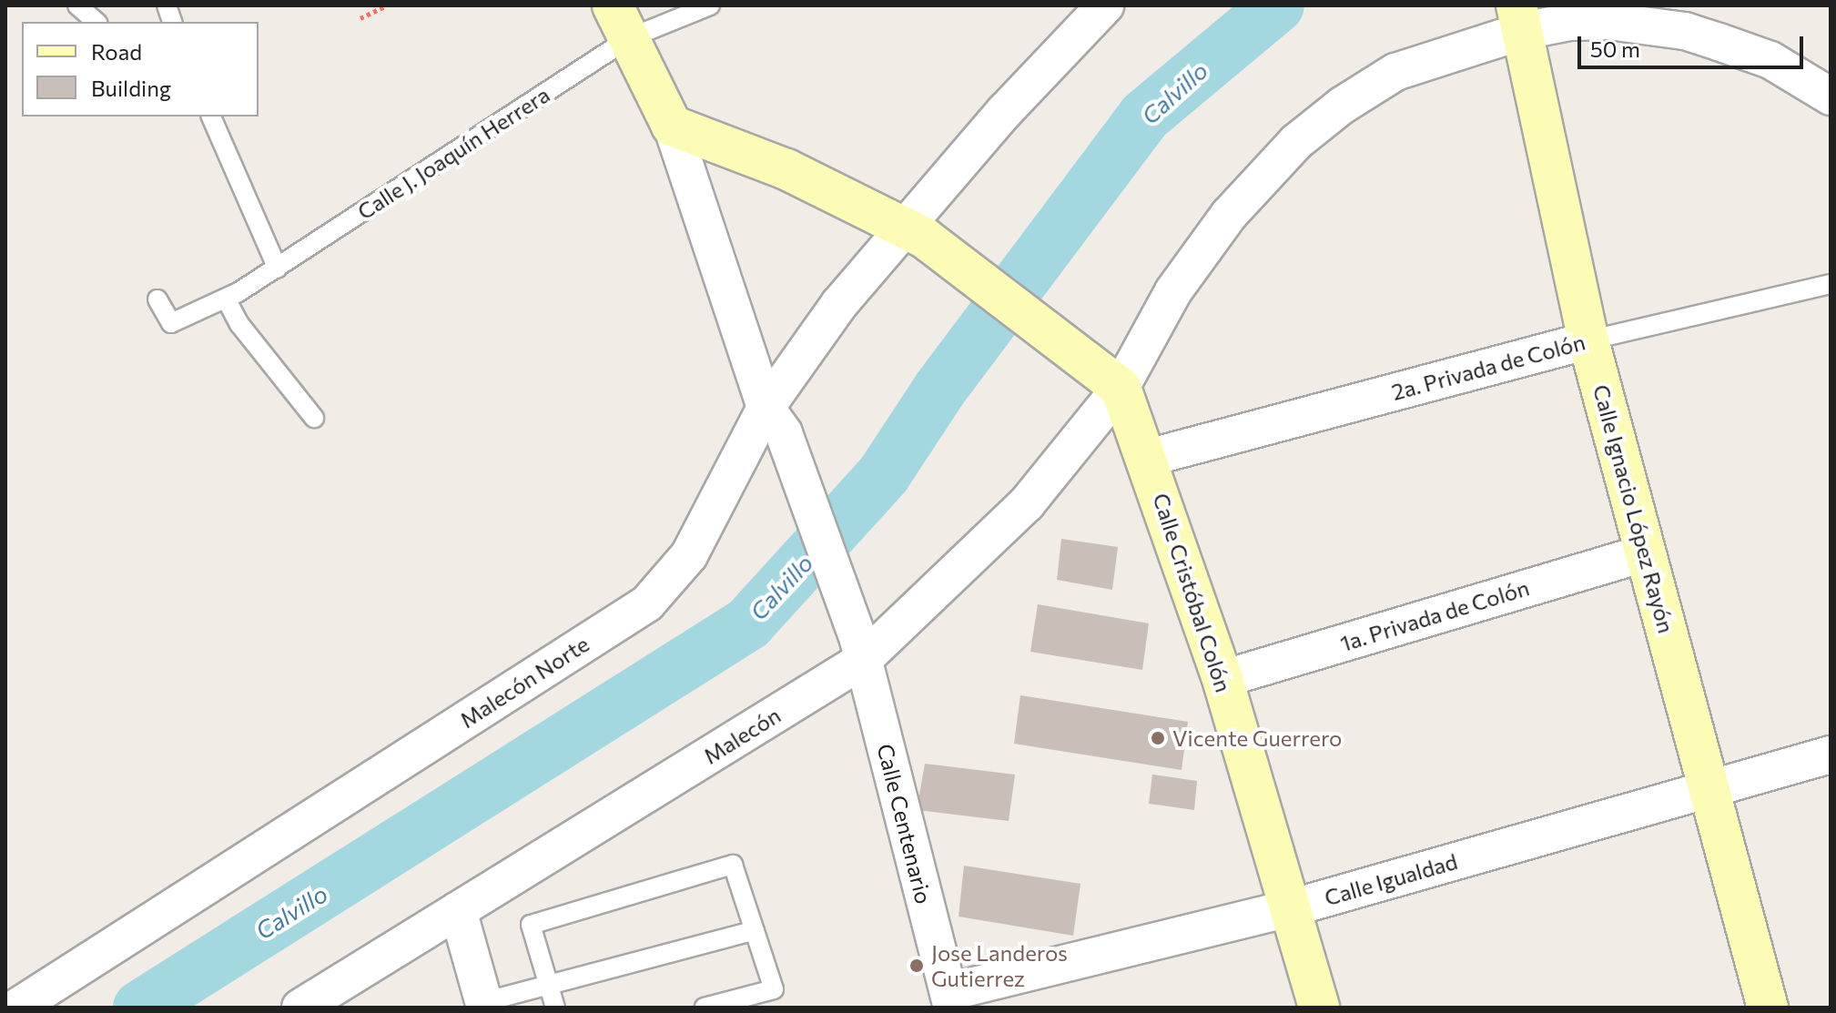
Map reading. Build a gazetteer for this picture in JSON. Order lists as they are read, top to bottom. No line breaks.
{"streets":{"street":["2a. Privada de Colón","Calle Ignacio López Rayón","Calle Cristóbal Colón","1a. Privada de Colón","Malecón Norte","Malecón","Calle Centenario","Calle Igualdad"],"lane":["Calle J. Joaquín Herrera"]},"crossings":[["2a. Privada de Colón","Calle Ignacio López Rayón"],["2a. Privada de Colón","Calle Cristóbal Colón"],["Calle Ignacio López Rayón","1a. Privada de Colón"],["Calle Ignacio López Rayón","Malecón"],["Calle Ignacio López Rayón","Calle Igualdad"],["Calle Cristóbal Colón","1a. Privada de Colón"],["Calle Cristóbal Colón","Malecón"],["Calle Cristóbal Colón","Calle Igualdad"],["Malecón Norte","Calle Centenario"],["Malecón","Calle Centenario"],["Calle Centenario","Calle Igualdad"]],"water":["Calvillo"],"places":["Vicente Guerrero","Jose Landeros Gutierrez"],"legend":["Road","Building"],"scale_bar":"50 m"}
